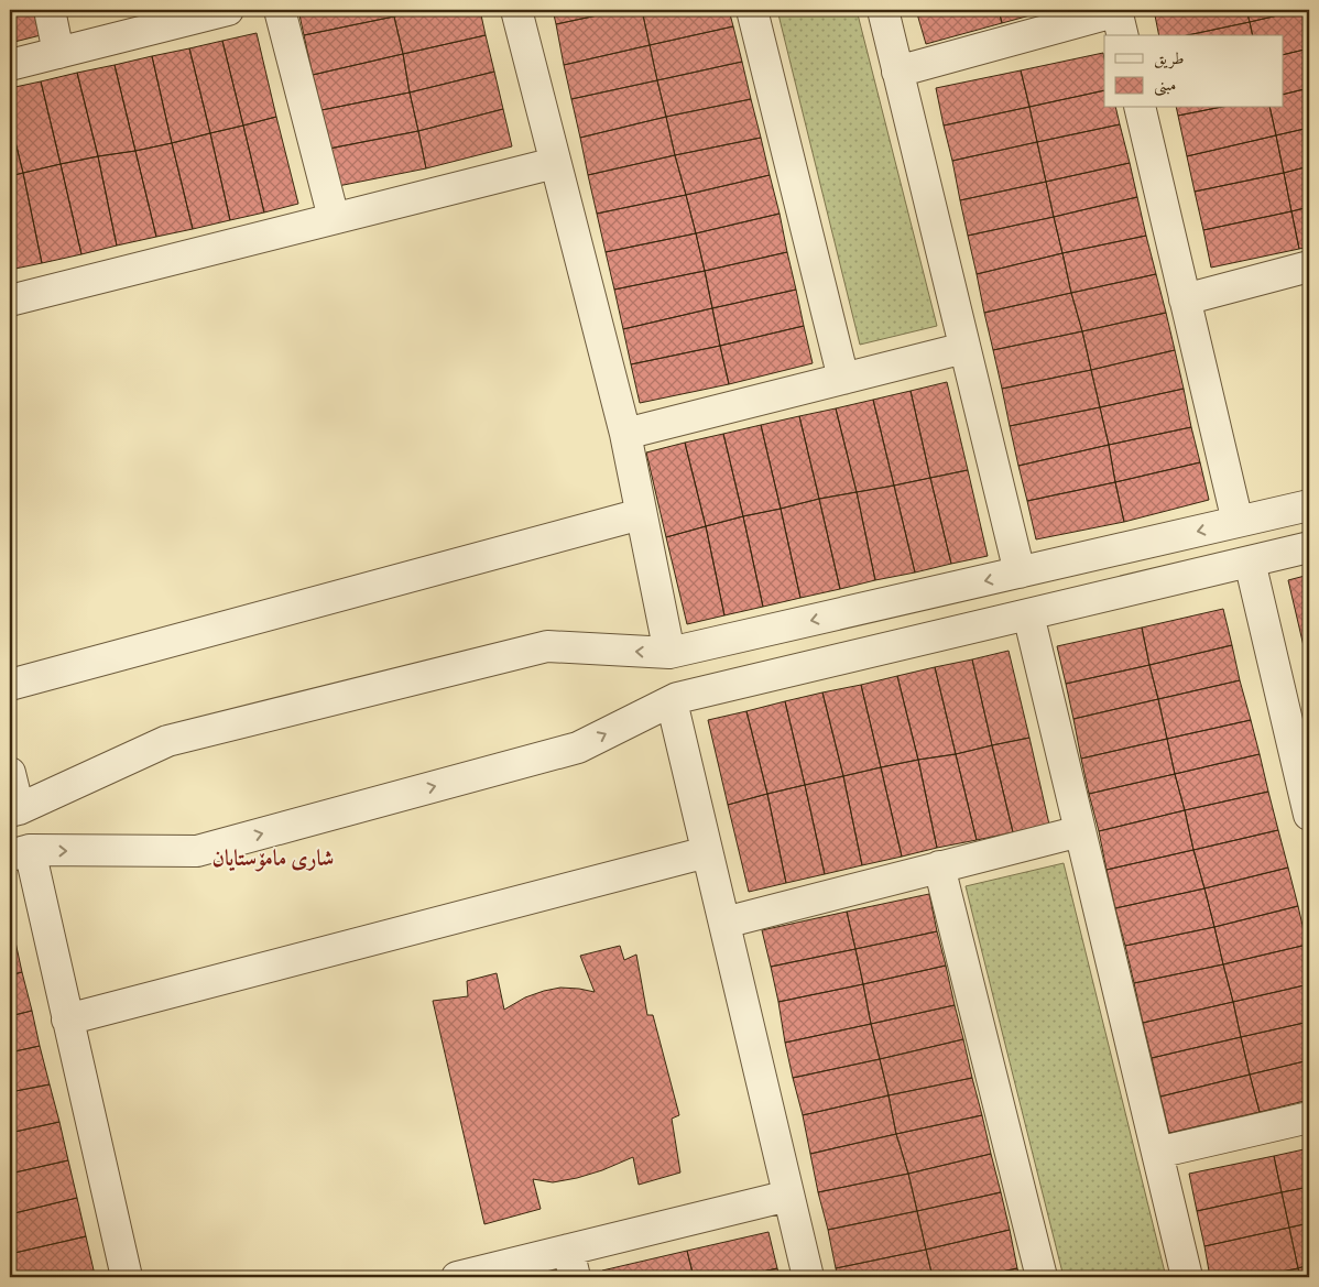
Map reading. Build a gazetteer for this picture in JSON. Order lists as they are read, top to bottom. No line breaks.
{"districts":["شاری مامۆستایان"],"legend":["طريق","مبنى"]}
